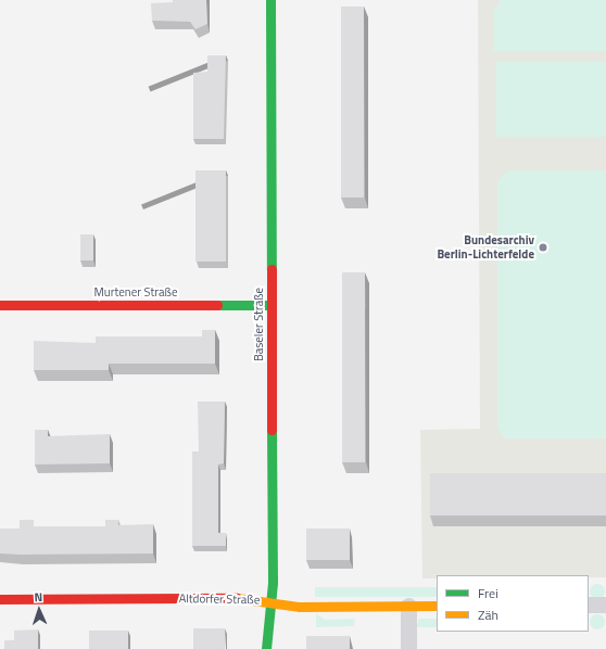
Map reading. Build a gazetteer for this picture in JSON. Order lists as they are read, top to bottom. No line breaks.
{"streets":{"street":["Murtener Straße","Baseler Straße","Altdorfer Straße"]},"crossings":[["Murtener Straße","Baseler Straße"],["Baseler Straße","Altdorfer Straße"]],"places":["Bundesarchiv Berlin-Lichterfelde"],"legend":["Frei","Zäh"],"north":"top"}
